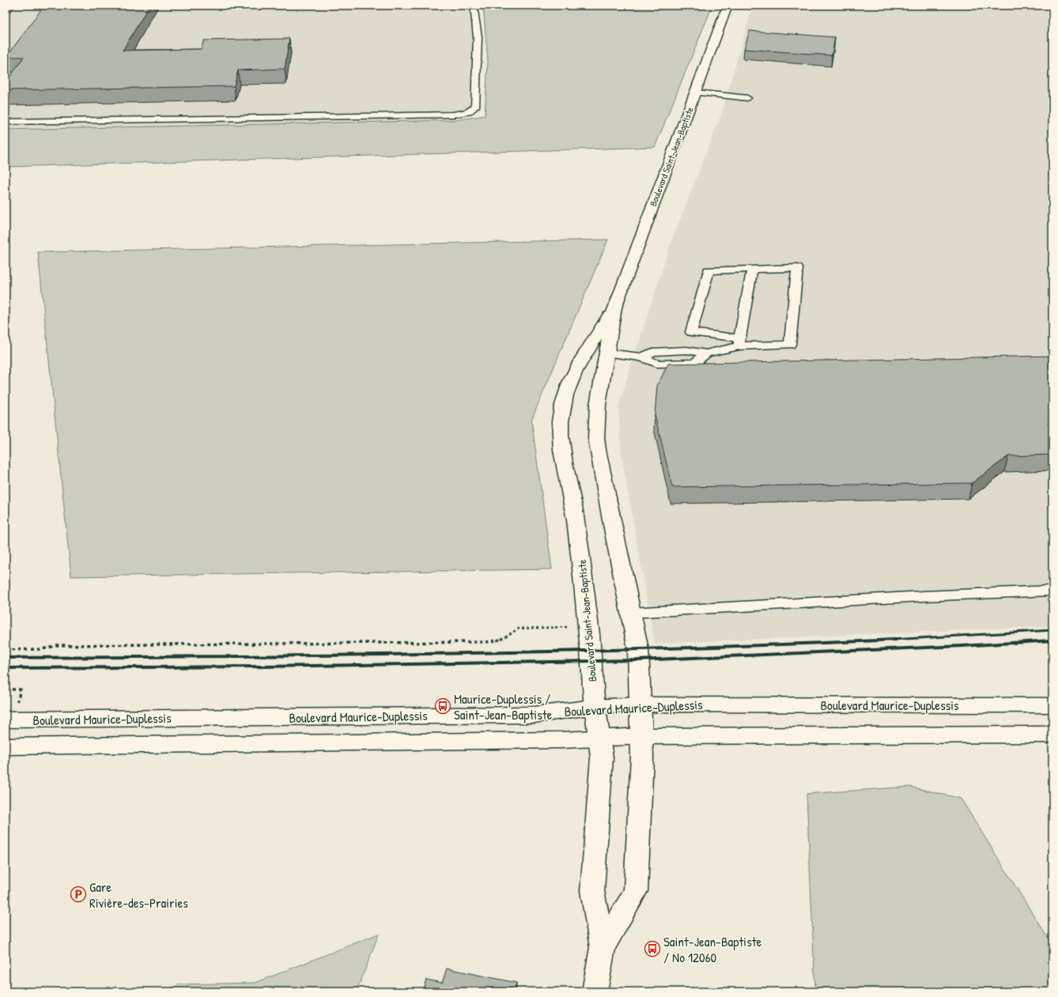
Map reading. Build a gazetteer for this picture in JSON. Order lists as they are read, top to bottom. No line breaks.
{"streets":{"main road":["Boulevard Saint-Jean-Baptiste","Boulevard Maurice-Duplessis"]},"crossings":[["Boulevard Saint-Jean-Baptiste","Boulevard Maurice-Duplessis"]],"places":{"bus stop":["Maurice-Duplessis / Saint-Jean-Baptiste","Saint-Jean-Baptiste / No 12060"],"parking":["Gare Rivière-des-Prairies"]}}
